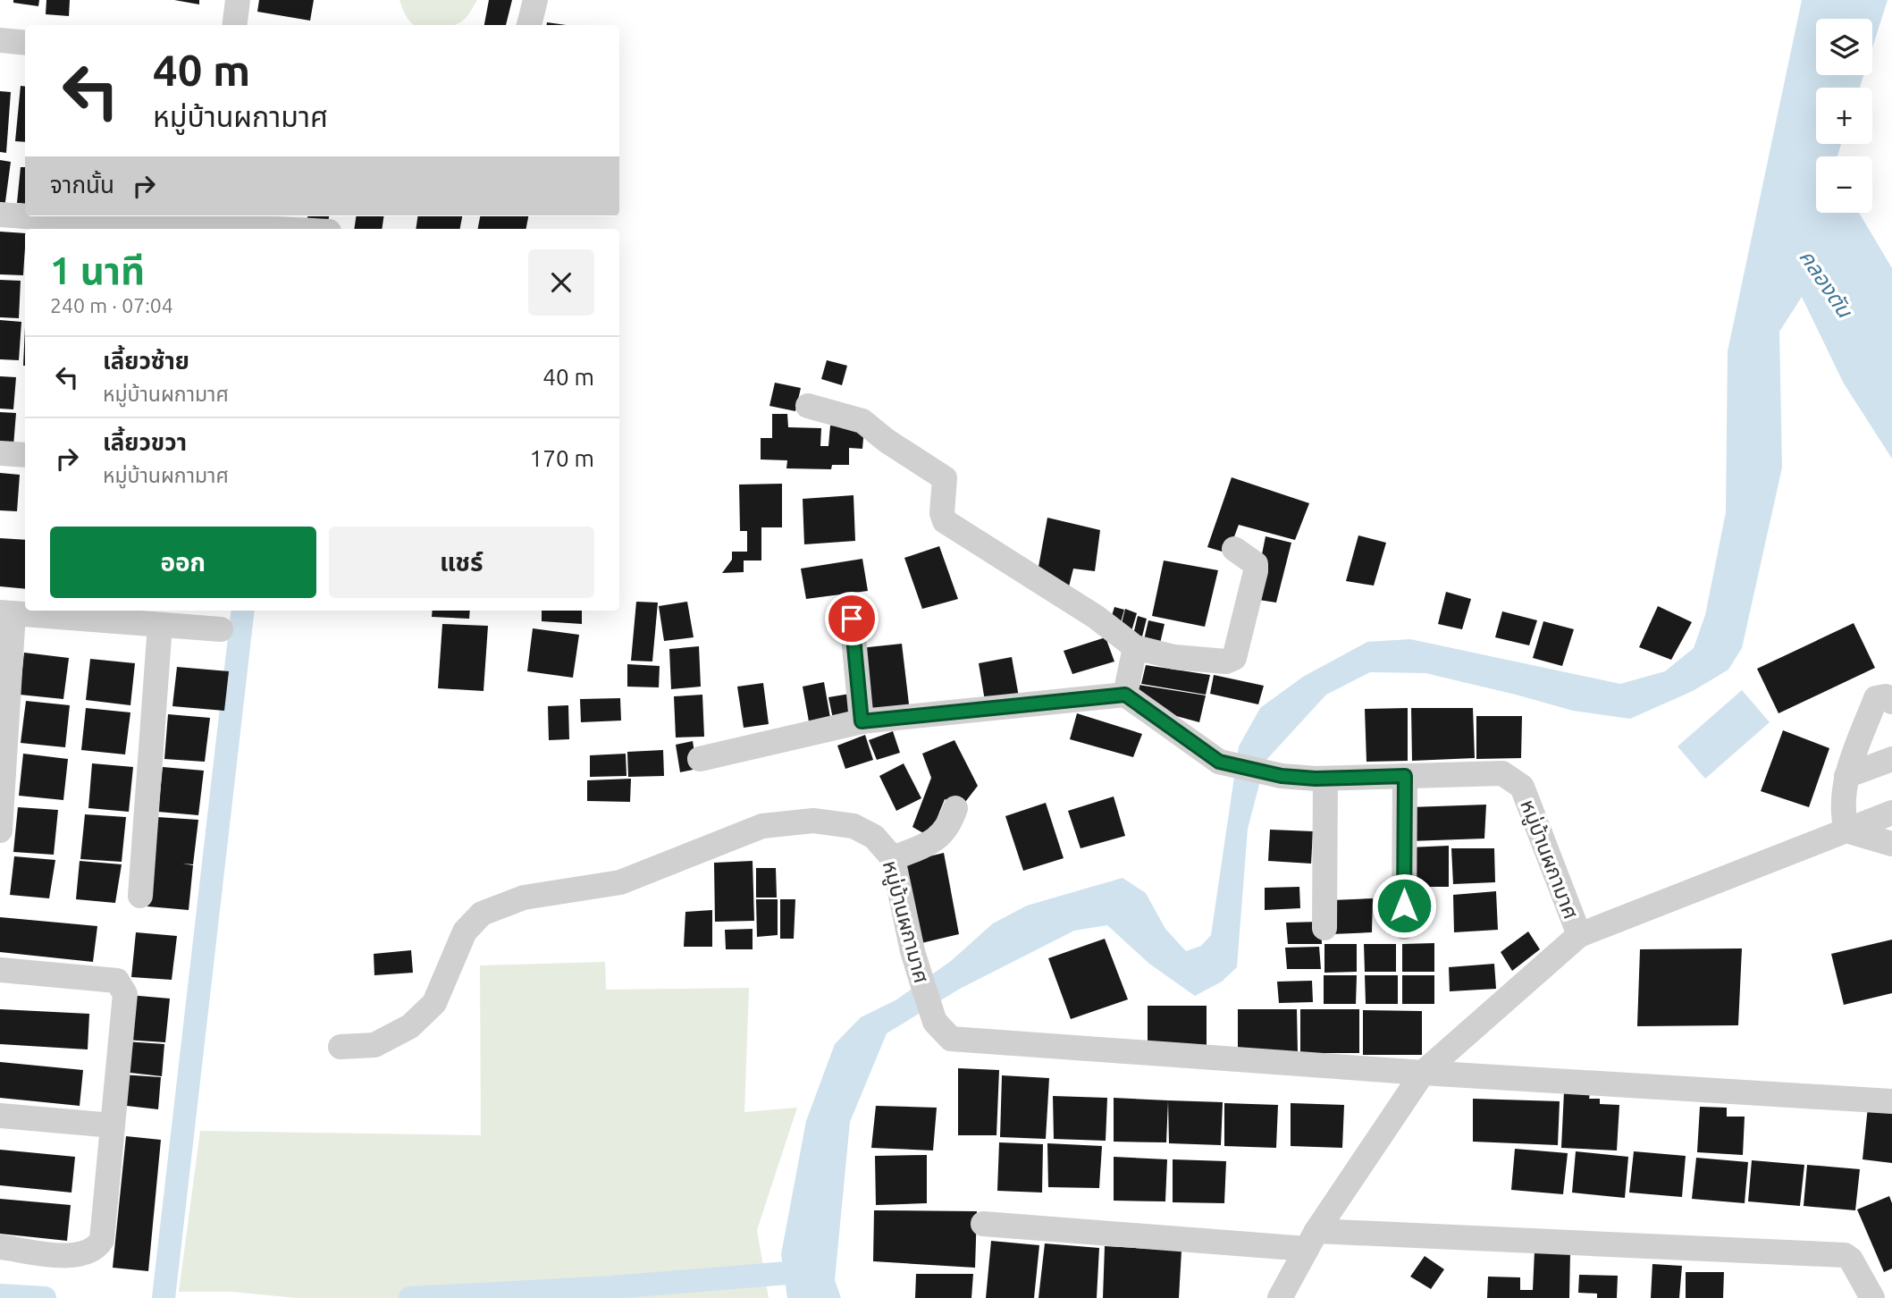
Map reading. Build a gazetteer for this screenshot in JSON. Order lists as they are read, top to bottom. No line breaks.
{"streets":{"street":["หมู่บ้านผกามาศ"]},"water":["คลองตัน"],"page":{"map_buttons":["+","−"],"turn":["40 m","หมู่บ้านผกามาศ"],"then":"จากนั้น","heading":["1 นาที","240 m · 07:04"],"list":[{"name":"เลี้ยวซ้าย","note":"หมู่บ้านผกามาศ","value":"40 m"},{"name":"เลี้ยวขวา","note":"หมู่บ้านผกามาศ","value":"170 m"}],"buttons":["ออก","แชร์"]}}
